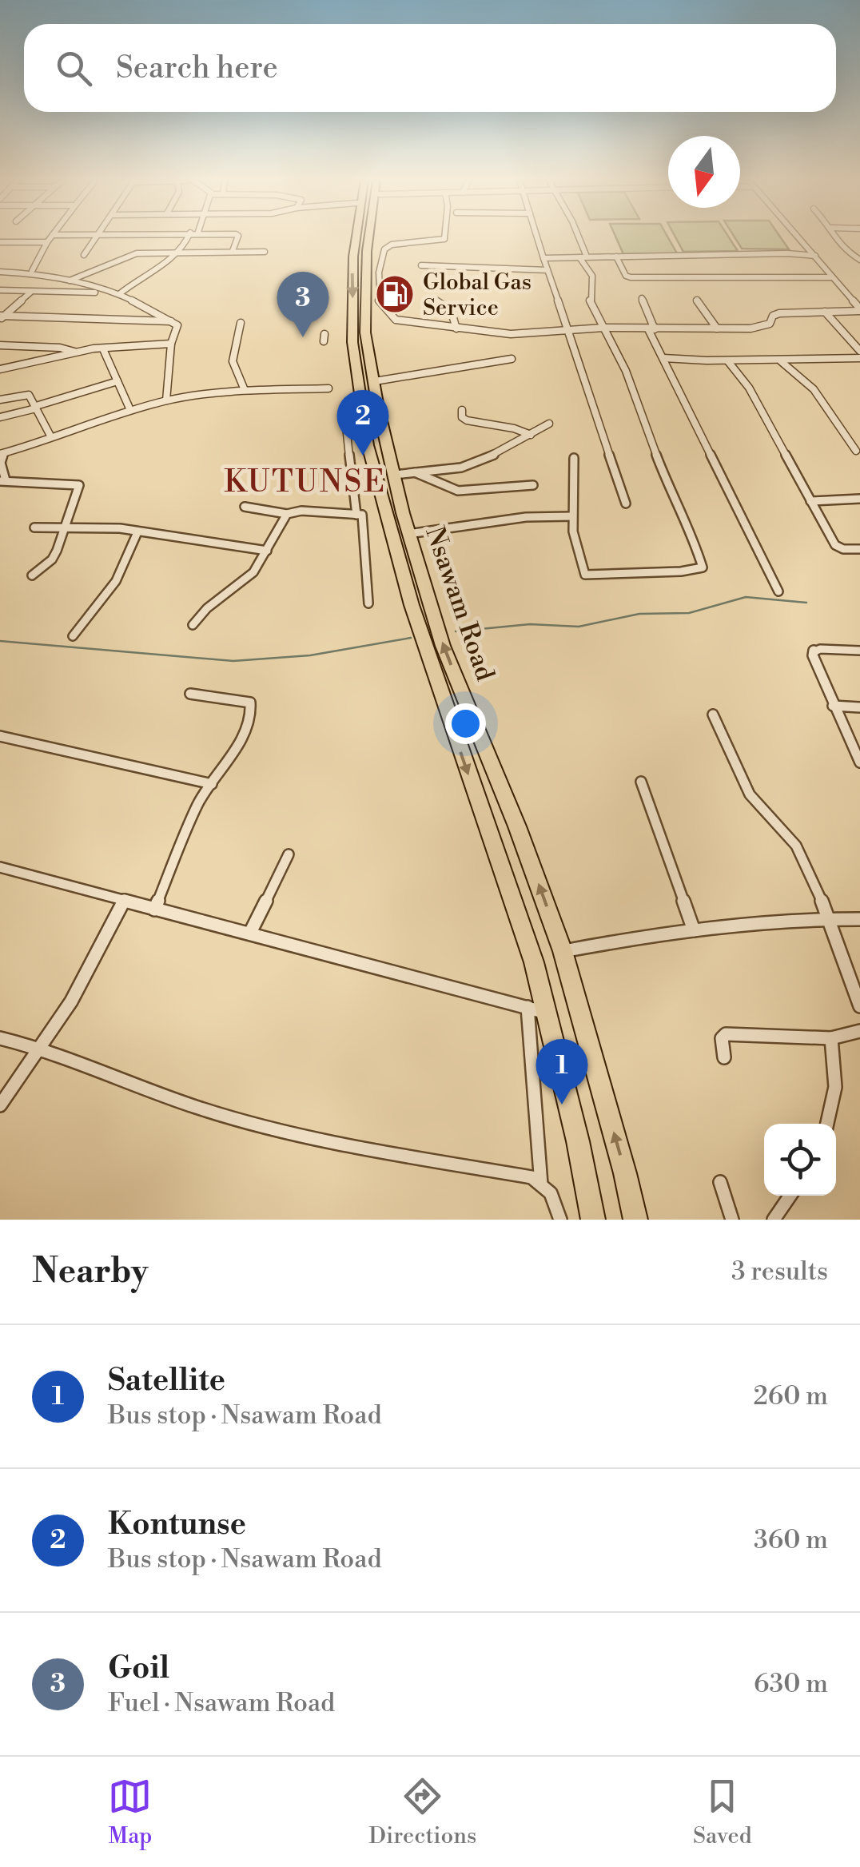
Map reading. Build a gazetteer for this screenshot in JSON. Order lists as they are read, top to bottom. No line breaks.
{"streets":{"highway":["Nsawam Road"]},"districts":["KUTUNSE"],"places":{"fuel station":["Global Gas Service"]},"north":"bottom","page":{"search":"Search here","pins":["3","2","1"],"heading":["Nearby","3 results"],"list":[{"mark":"1","name":"Satellite","note":"Bus stop · Nsawam Road","value":"260 m"},{"mark":"2","name":"Kontunse","note":"Bus stop · Nsawam Road","value":"360 m"},{"mark":"3","name":"Goil","note":"Fuel · Nsawam Road","value":"630 m"}],"nav":["Map","Directions","Saved"]}}
